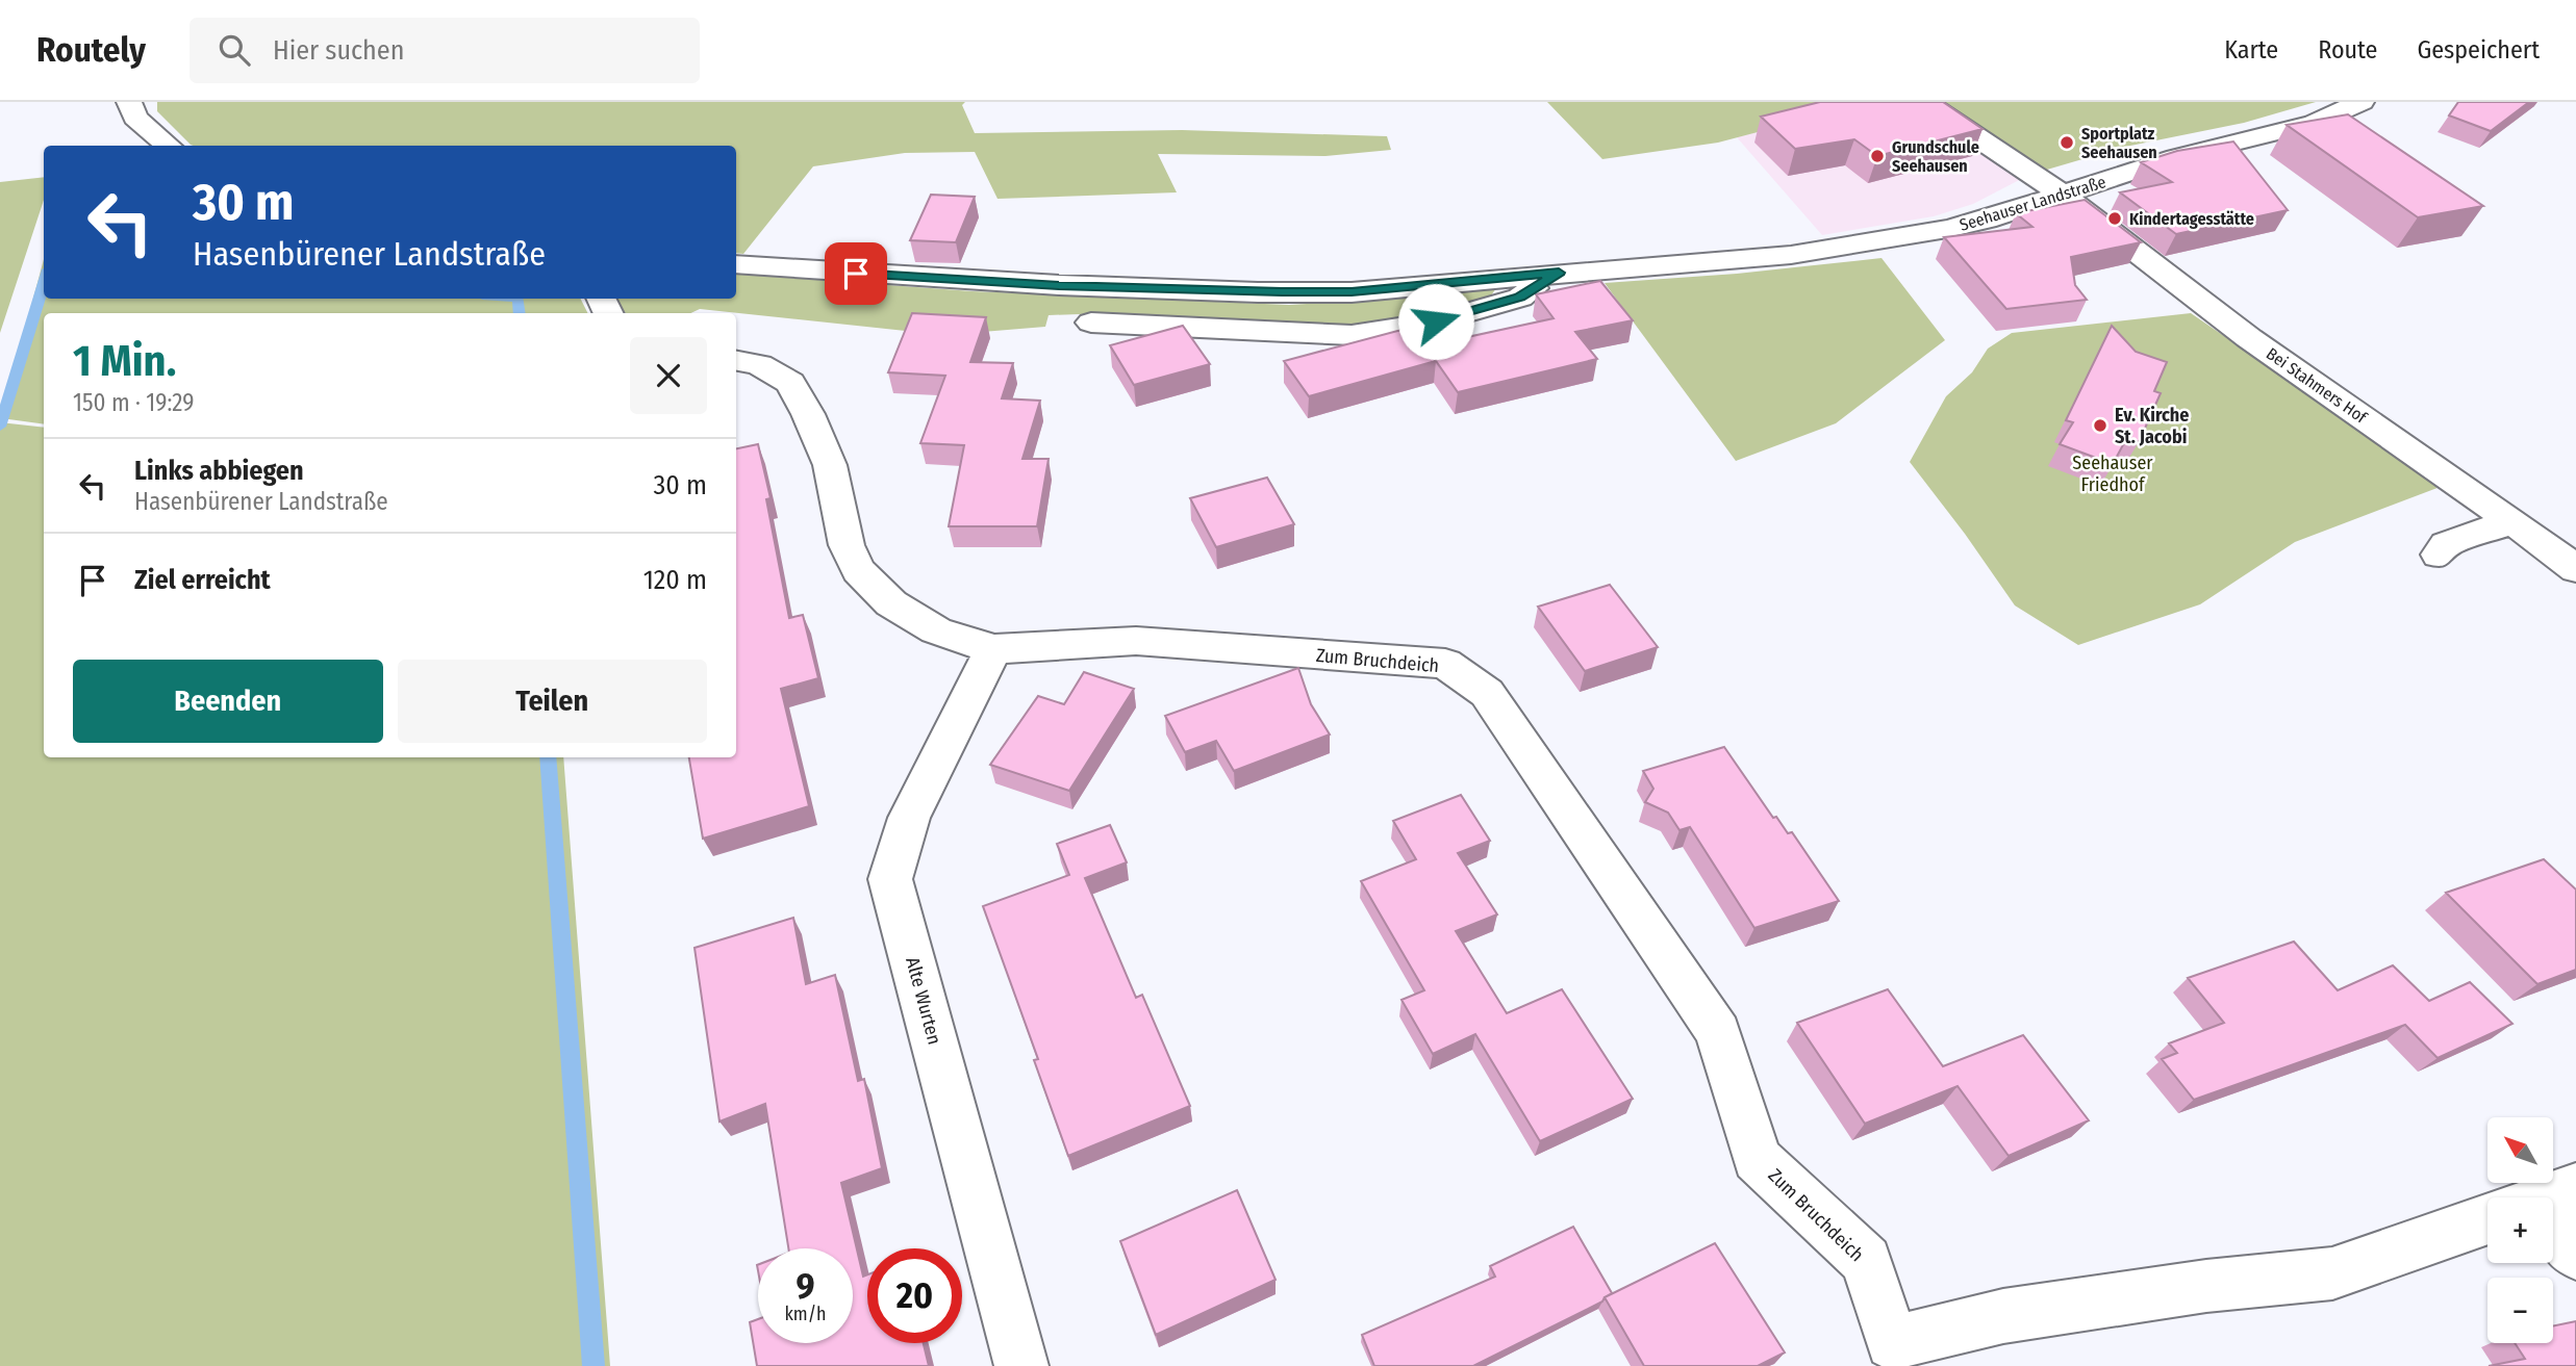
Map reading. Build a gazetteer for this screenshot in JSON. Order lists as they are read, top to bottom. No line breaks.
{"streets":{"street":["Seehauser Landstraße","Bei Stahmers Hof","Zum Bruchdeich","Alte Wurten"]},"crossings":[["Seehauser Landstraße","Bei Stahmers Hof"],["Zum Bruchdeich","Alte Wurten"]],"parks":["Seehauser Friedhof"],"places":["Sportplatz Seehausen","Grundschule Seehausen","Kindertagesstätte","Ev. Kirche St. Jacobi"],"north":"top left","page":{"header":"Routely","search":"Hier suchen","nav":["Karte","Route","Gespeichert"],"turn":["30 m","Hasenbürener Landstraße"],"heading":["1 Min.","150 m · 19:29"],"list":[{"name":"Links abbiegen","note":"Hasenbürener Landstraße","value":"30 m"},{"name":"Ziel erreicht","value":"120 m"}],"buttons":["Beenden","Teilen"],"map_buttons":["+","−"],"speed":"9 km/h","limit":"20"}}
